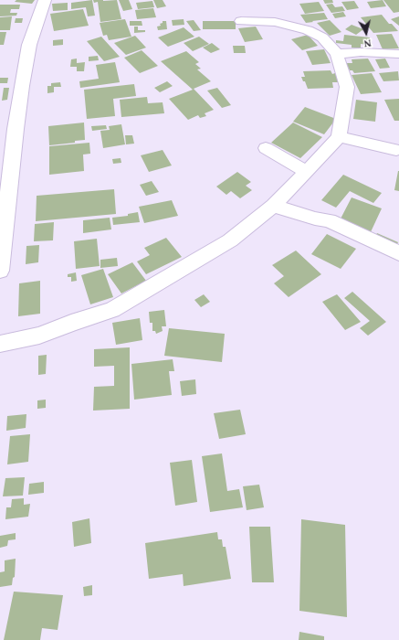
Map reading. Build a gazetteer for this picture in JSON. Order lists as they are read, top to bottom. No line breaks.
{"north":"bottom"}
